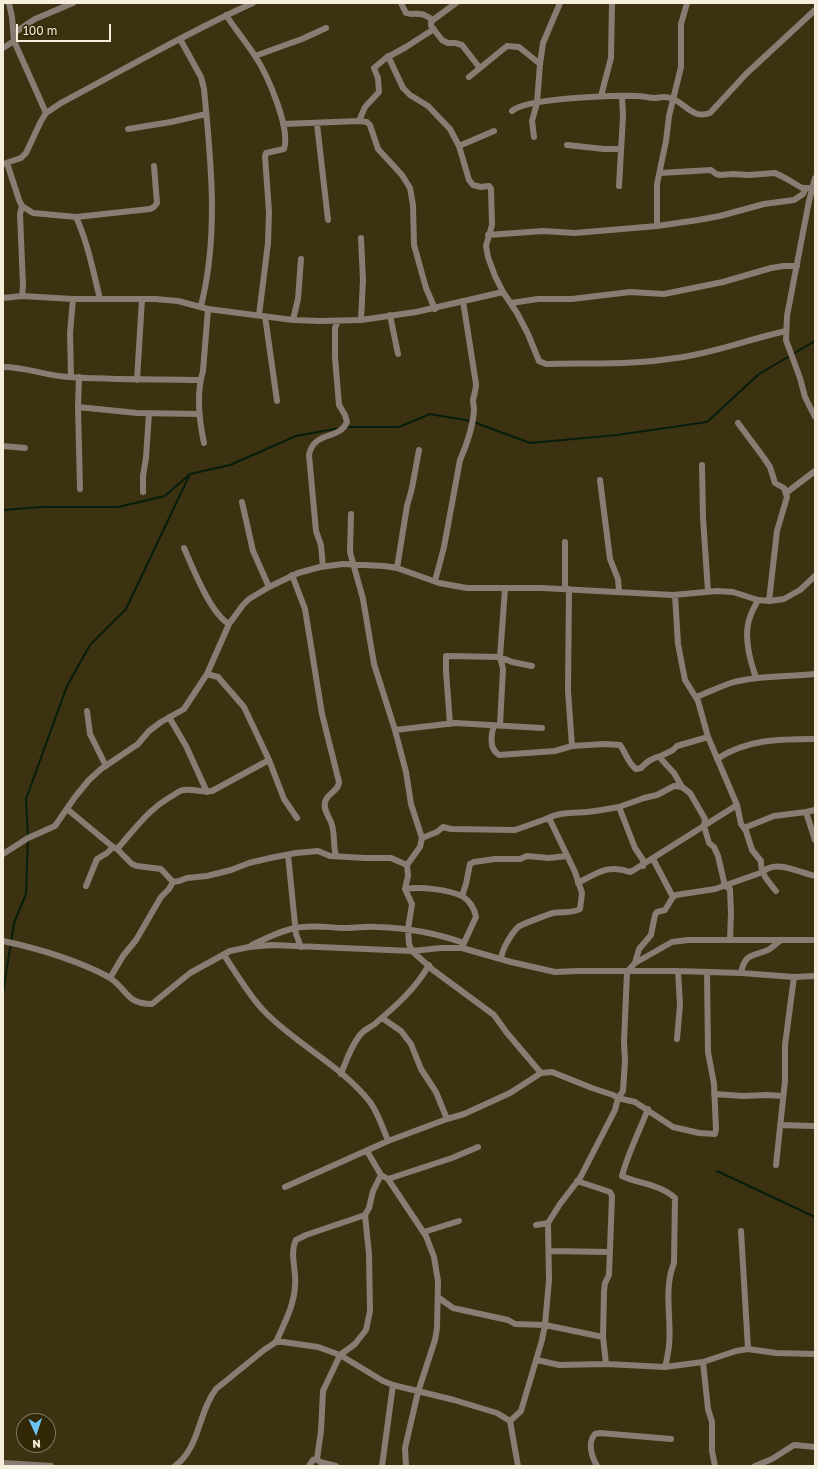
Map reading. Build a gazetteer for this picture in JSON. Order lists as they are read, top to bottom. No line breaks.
{"scale_bar":"100 m","north":"bottom"}
